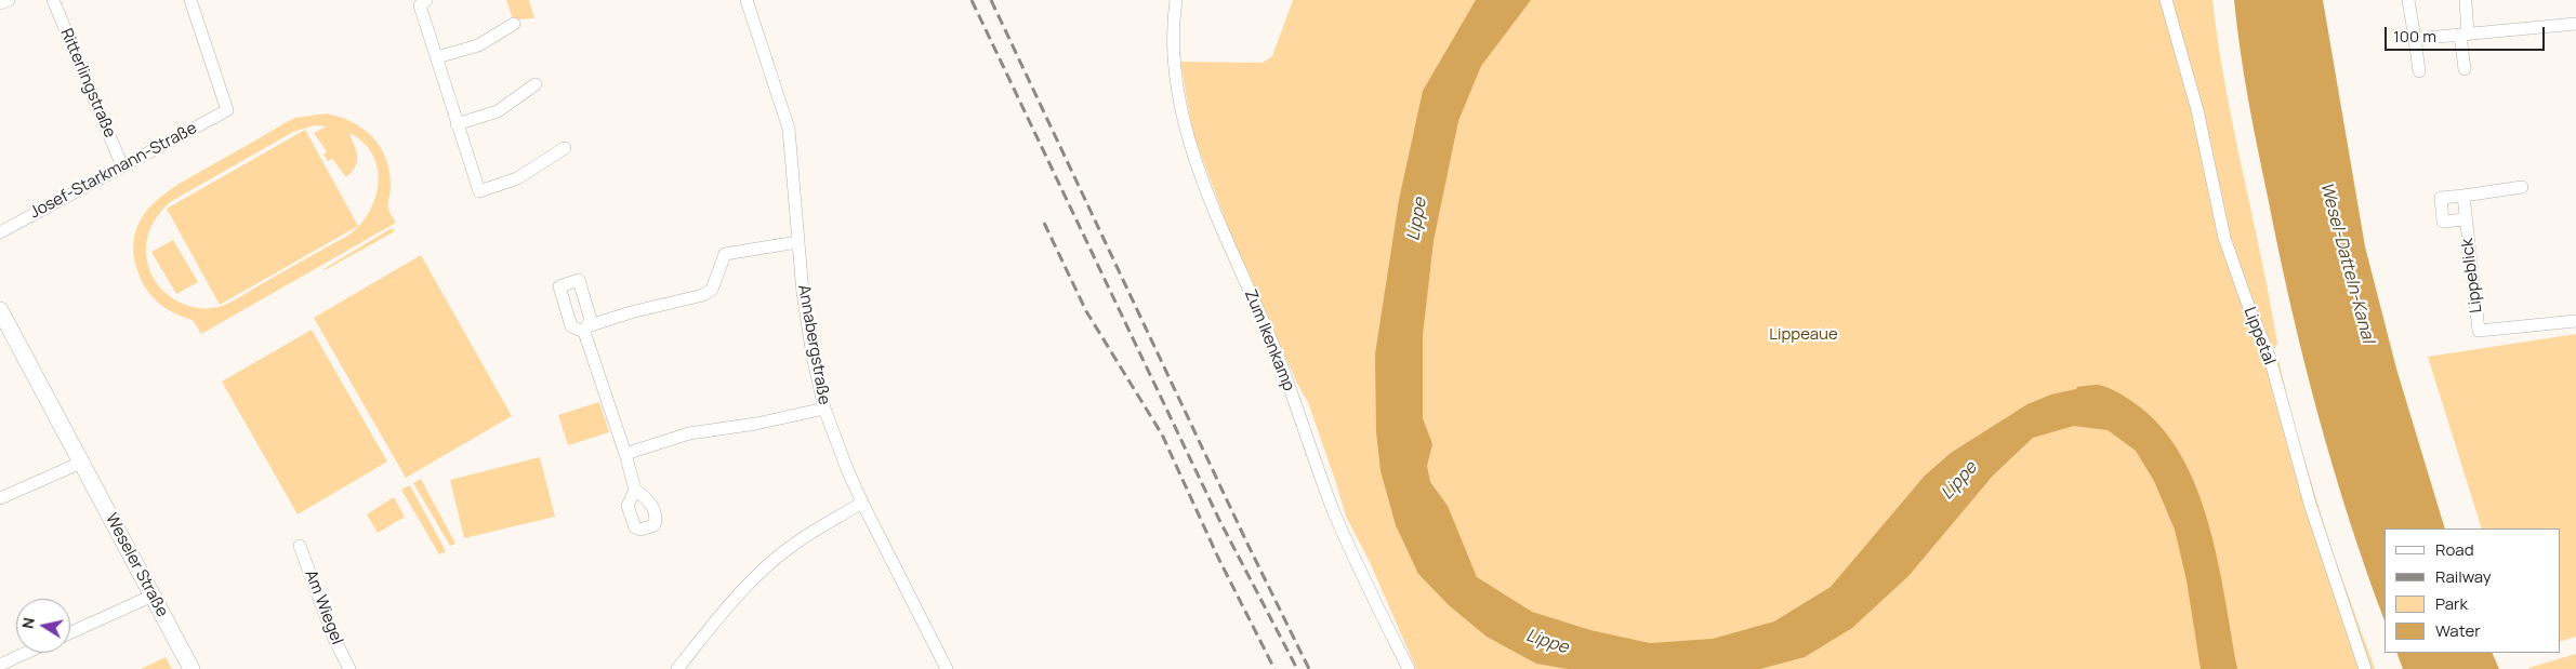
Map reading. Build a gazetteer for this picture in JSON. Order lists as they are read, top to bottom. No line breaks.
{"streets":{"main road":["Weseler Straße"],"street":["Ritterlingstraße","Josef-Starkmann-Straße","Lippeblick","Lippetal","Zum Ikenkamp","Annabergstraße","Am Wiegel"]},"crossings":[["Ritterlingstraße","Josef-Starkmann-Straße"]],"water":["Lippe","Wesel-Datteln-Kanal"],"parks":["Lippeaue"],"legend":["Road","Railway","Park","Water"],"scale_bar":"100 m","north":"left"}
